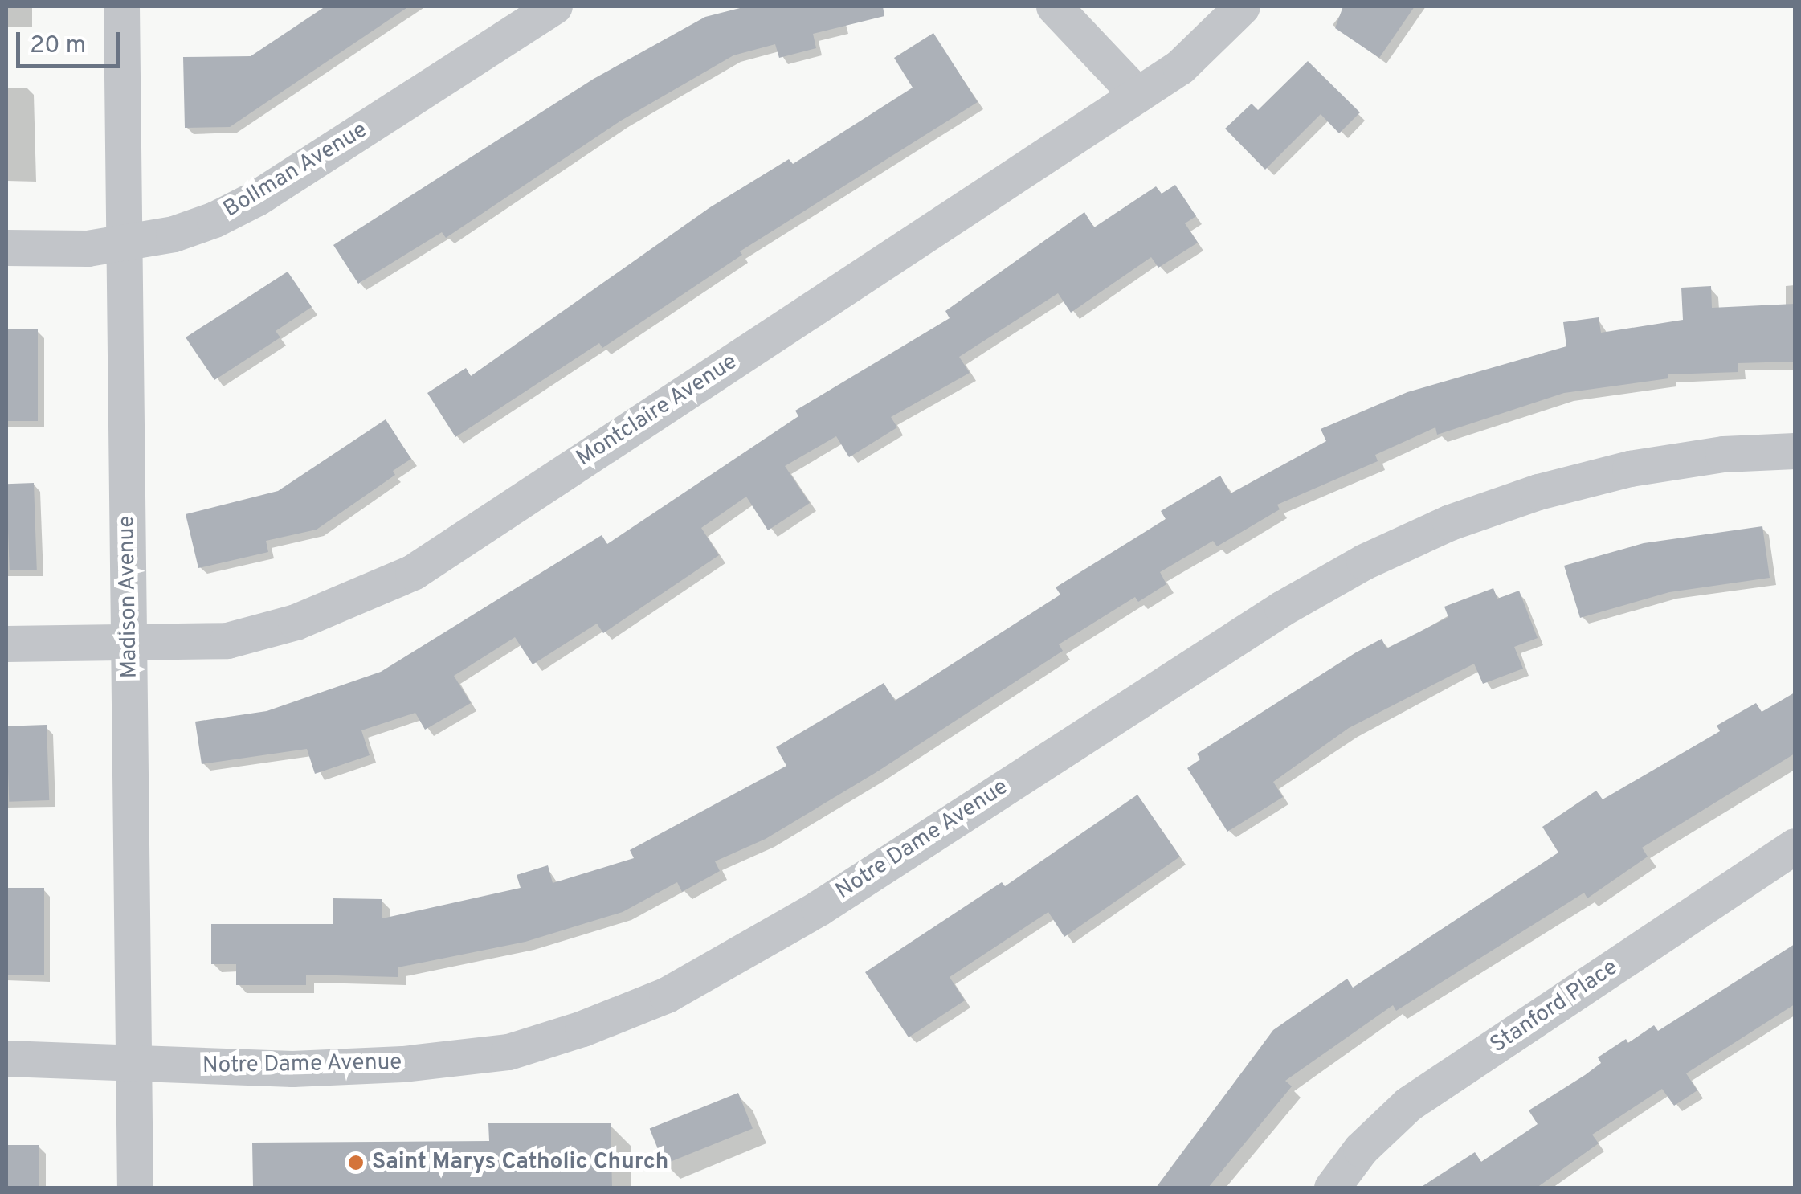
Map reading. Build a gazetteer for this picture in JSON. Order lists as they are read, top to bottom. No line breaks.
{"streets":{"street":["Bollman Avenue","Montclaire Avenue","Madison Avenue","Notre Dame Avenue","Stanford Place"]},"crossings":[["Bollman Avenue","Madison Avenue"],["Montclaire Avenue","Madison Avenue"],["Madison Avenue","Notre Dame Avenue"]],"places":["Saint Marys Catholic Church"],"scale_bar":"20 m"}
